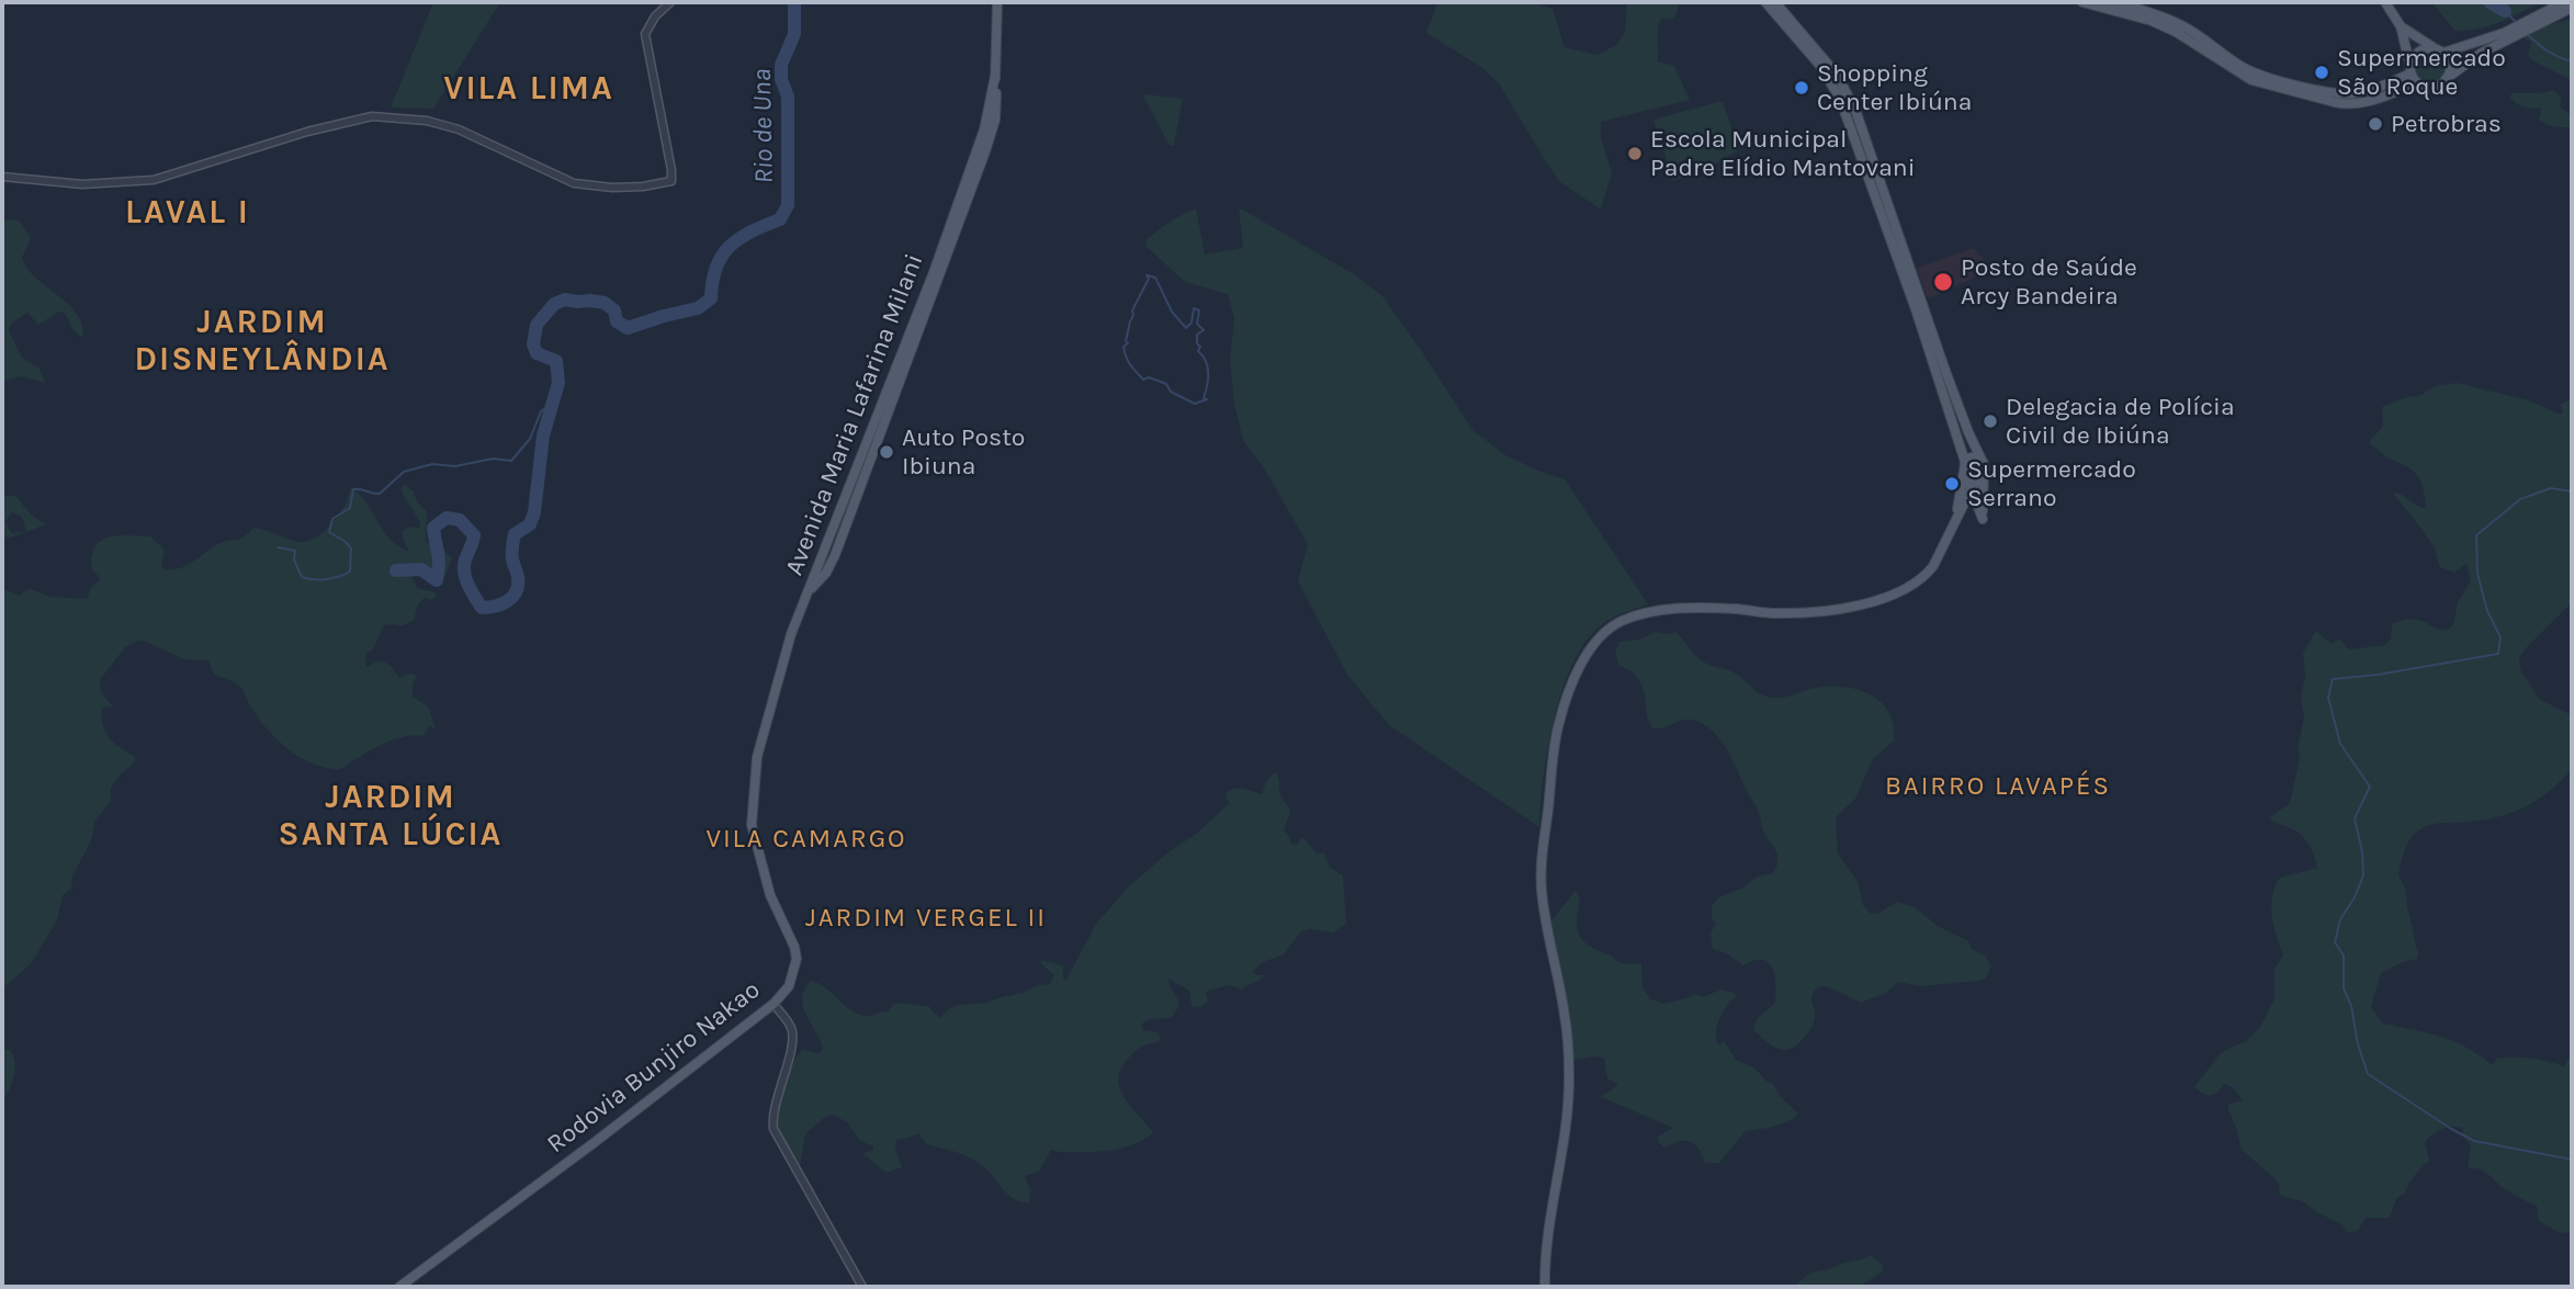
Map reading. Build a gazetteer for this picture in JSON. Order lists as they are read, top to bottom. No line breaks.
{"streets":{"main road":["Avenida Maria Lafarina Milani","Rodovia Bunjiro Nakao"]},"crossings":[["Avenida Maria Lafarina Milani","Rodovia Bunjiro Nakao"]],"districts":["VILA LIMA","LAVAL I","JARDIM DISNEYLÂNDIA","BAIRRO LAVAPÉS","JARDIM SANTA LÚCIA","VILA CAMARGO","JARDIM VERGEL II"],"water":["Rio de Una"],"places":["Supermercado São Roque","Shopping Center Ibiúna","Petrobras","Escola Municipal Padre Elídio Mantovani","Posto de Saúde Arcy Bandeira","Delegacia de Polícia Civil de Ibiúna","Auto Posto Ibiuna","Supermercado Serrano"]}
